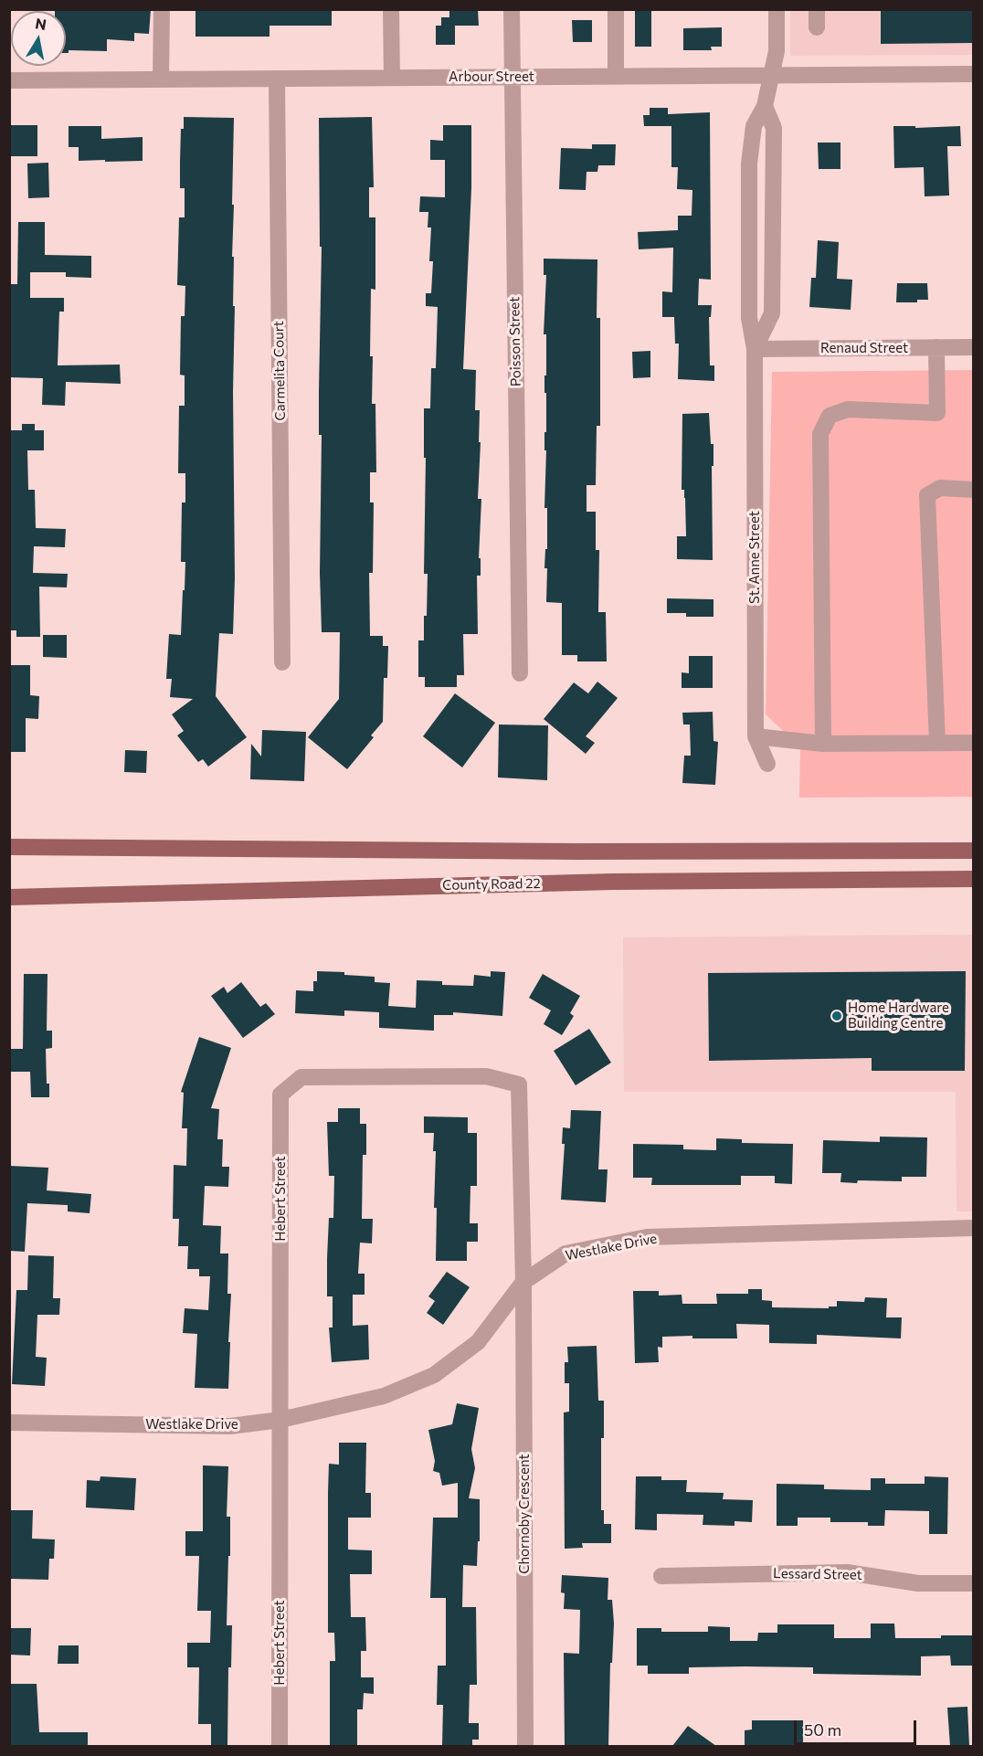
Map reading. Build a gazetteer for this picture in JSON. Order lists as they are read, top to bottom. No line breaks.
{"streets":{"main road":["County Road 22"],"street":["Arbour Street","Poisson Street","Renaud Street","Carmelita Court","St. Anne Street","Hebert Street","Westlake Drive","Chornoby Crescent","Lessard Street"]},"crossings":[["Arbour Street","Poisson Street"],["Arbour Street","Carmelita Court"],["Arbour Street","St. Anne Street"],["Renaud Street","St. Anne Street"],["Hebert Street","Westlake Drive"],["Hebert Street","Chornoby Crescent"],["Westlake Drive","Chornoby Crescent"]],"places":["Home Hardware Building Centre"],"scale_bar":"50 m","north":"top"}
